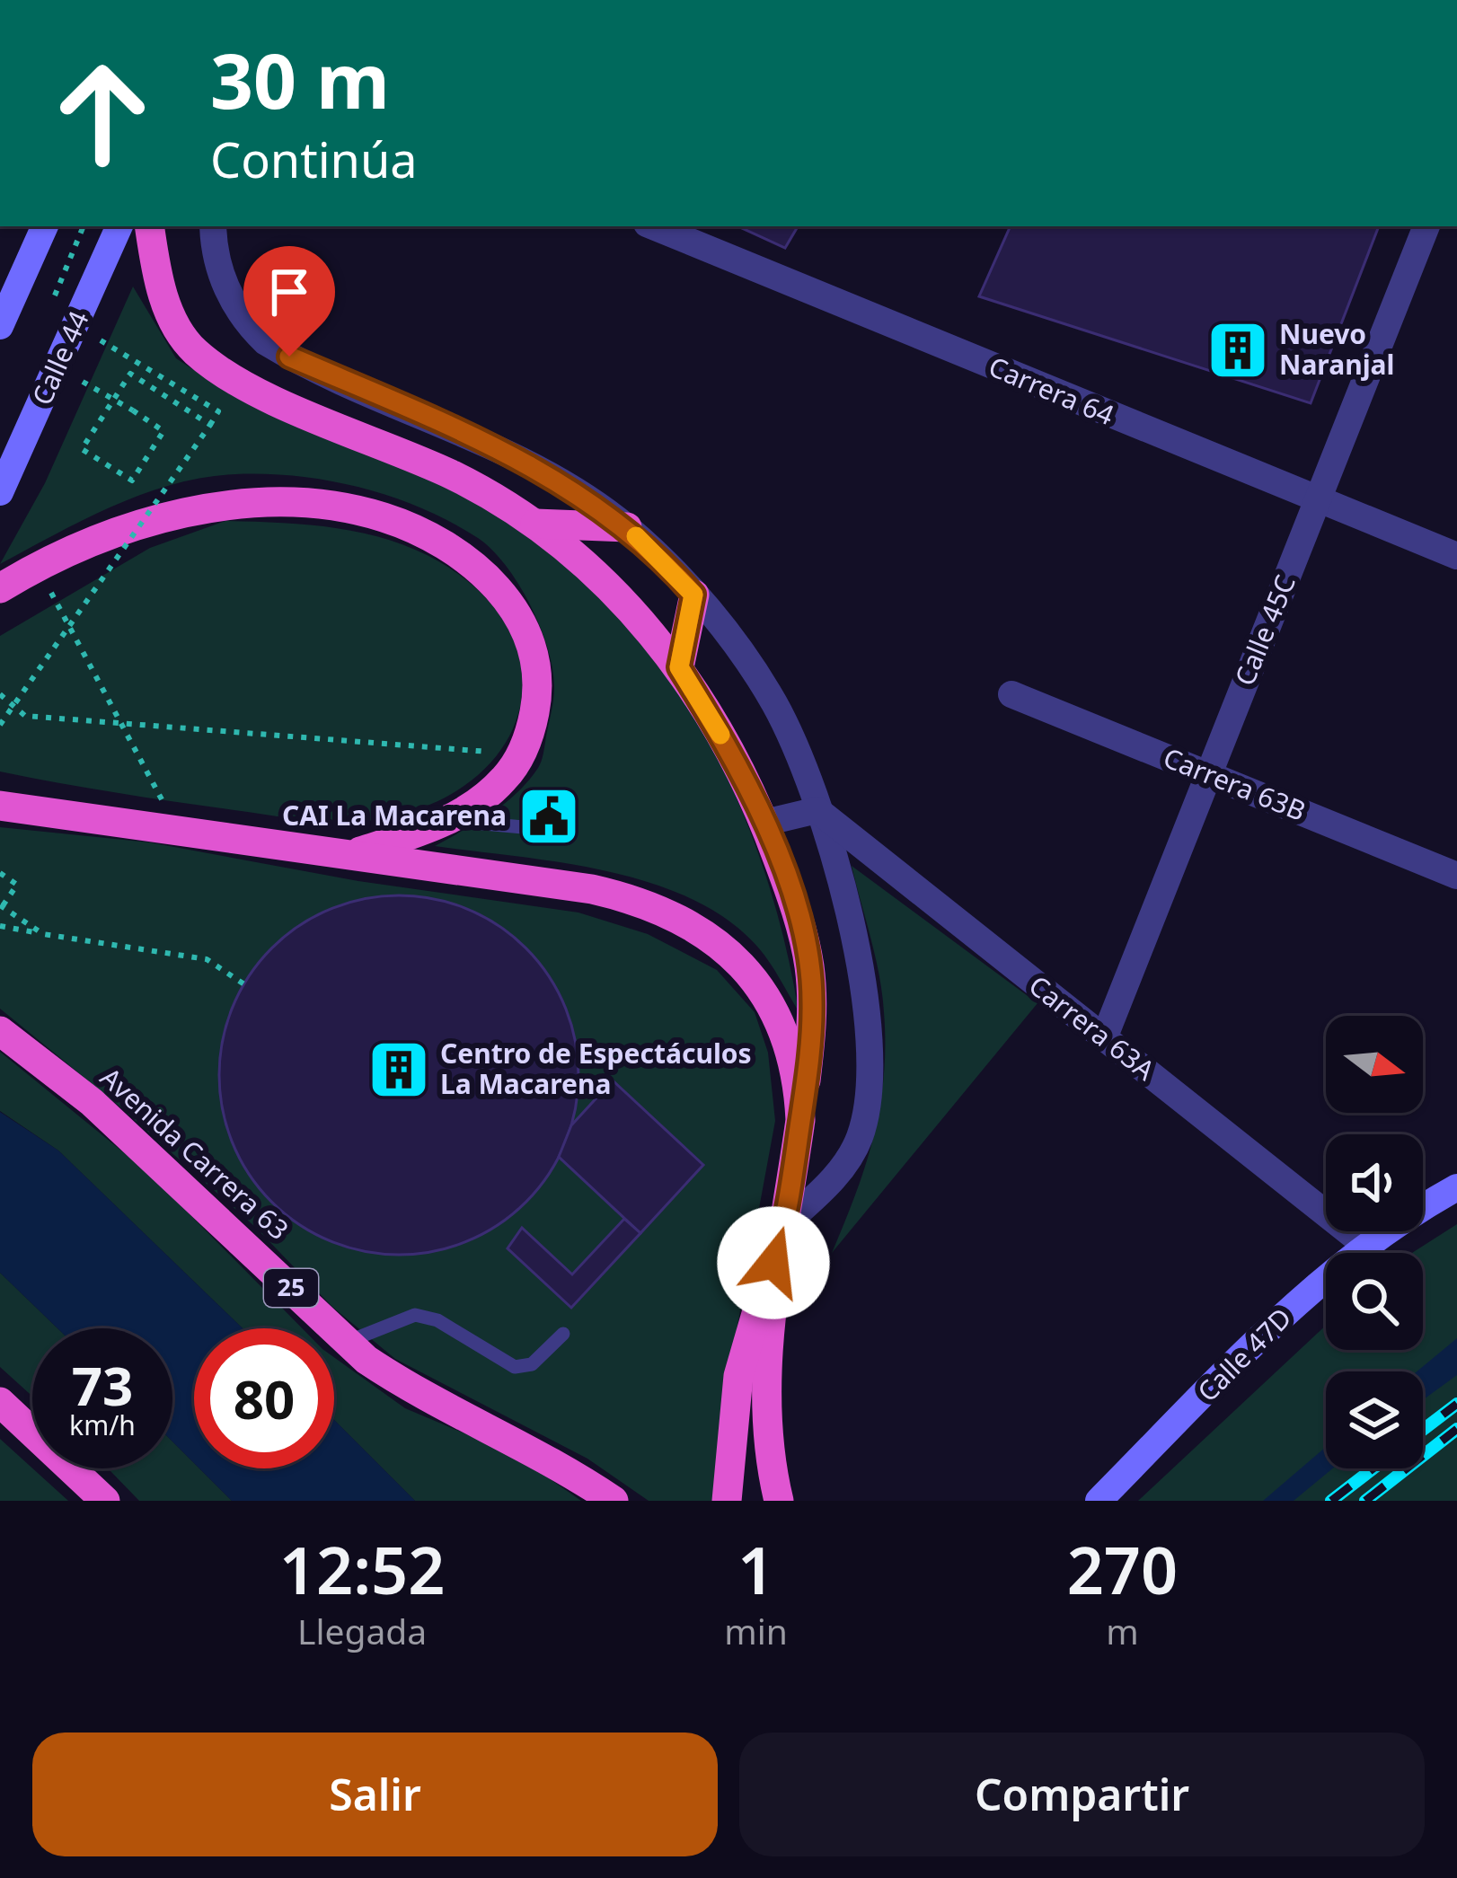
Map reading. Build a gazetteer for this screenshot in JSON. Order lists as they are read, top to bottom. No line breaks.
{"streets":{"highway":["Avenida Carrera 63","25"],"main road":["Calle 44","Calle 47D"],"street":["Carrera 64","Calle 45C","Carrera 63B","Carrera 63A"]},"crossings":[["Carrera 64","Calle 45C"],["Calle 45C","Carrera 63B"],["Calle 45C","Carrera 63A"],["Carrera 63A","Calle 47D"]],"places":{"building":["Nuevo Naranjal","Centro de Espectáculos La Macarena"],"public building":["CAI La Macarena"]},"north":"right","page":{"turn":["30 m","Continúa"],"speed":"73 km/h","limit":"80","eta":["12:52","Llegada","1","min","270","m"],"buttons":["Salir","Compartir"]}}
